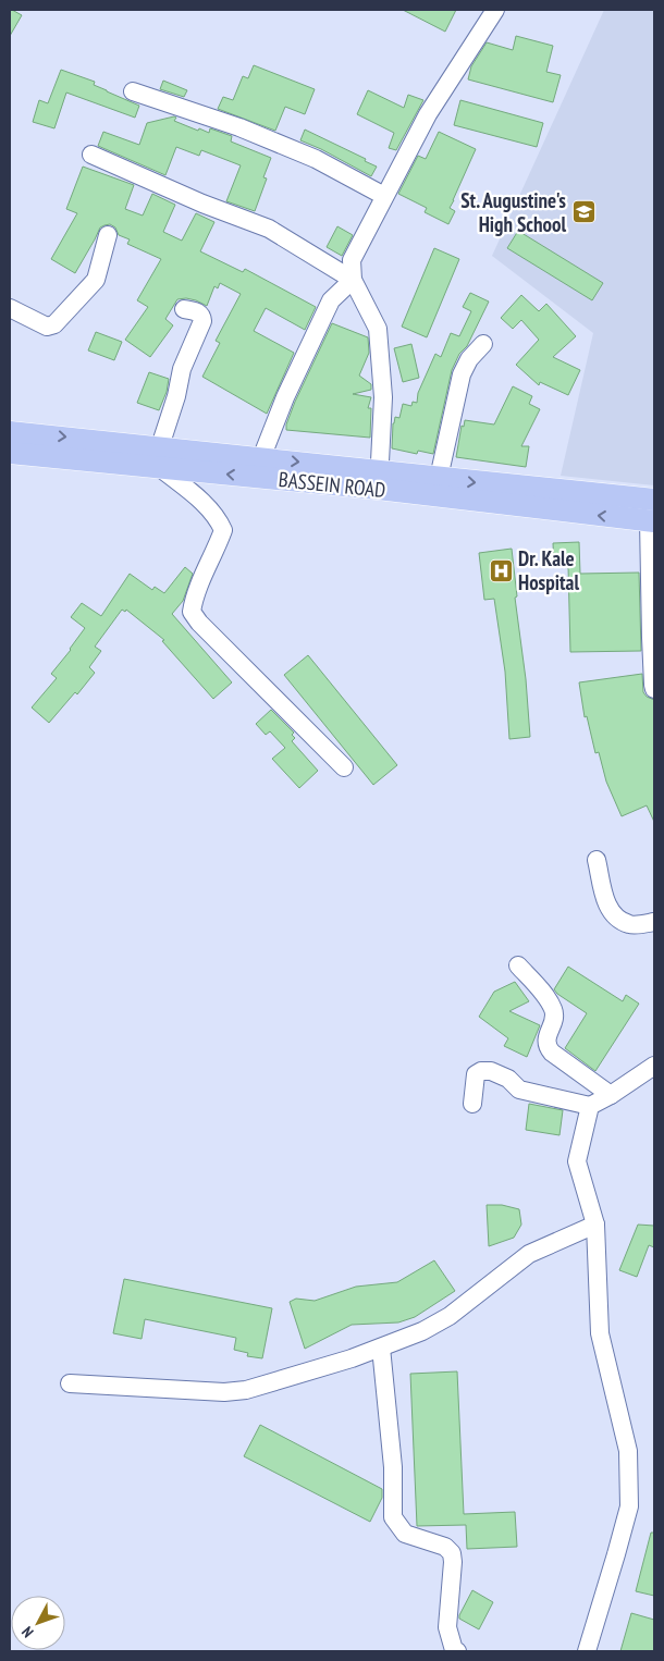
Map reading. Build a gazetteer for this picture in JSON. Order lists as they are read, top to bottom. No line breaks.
{"streets":{"main road":["BASSEIN ROAD"]},"places":{"school or university":["St. Augustine's High School"],"hospital":["Dr. Kale Hospital"]},"north":"bottom left"}
